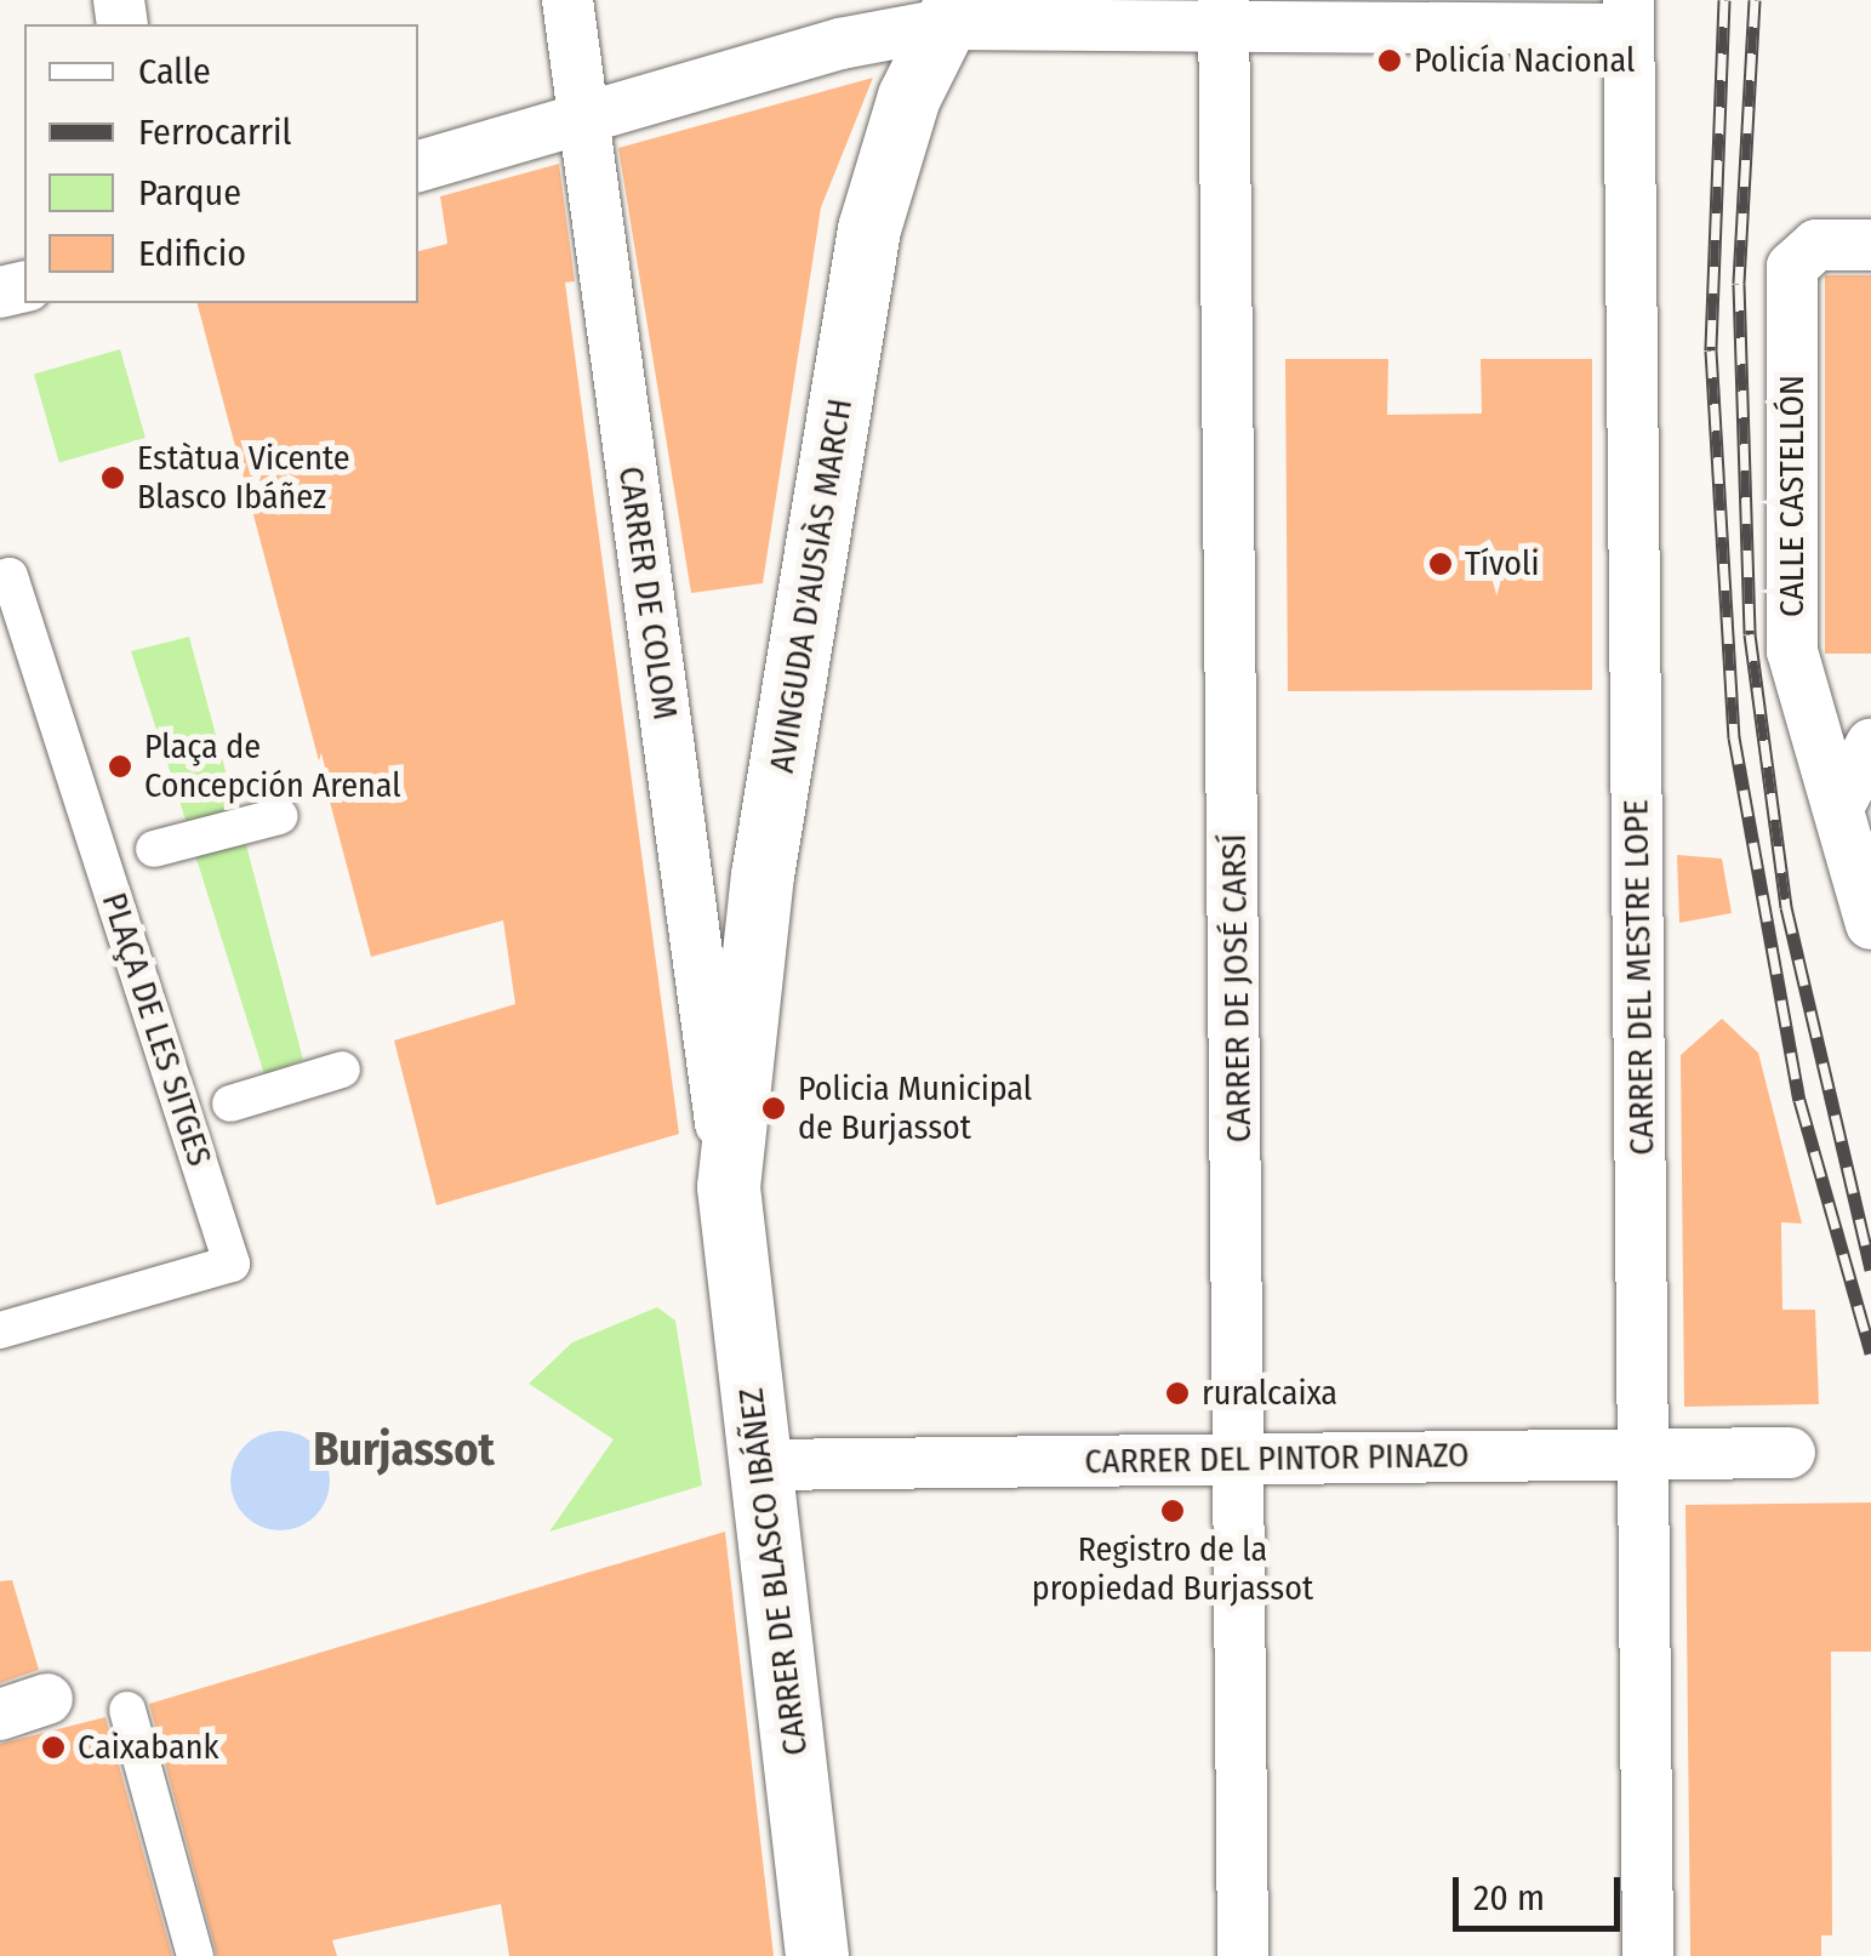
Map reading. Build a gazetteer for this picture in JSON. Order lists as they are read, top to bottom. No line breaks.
{"streets":{"street":["CALLE CASTELLÓN","AVINGUDA D'AUSIÀS MARCH","CARRER DE COLOM","CARRER DEL MESTRE LOPE","CARRER DE JOSÉ CARSÍ","PLAÇA DE LES SITGES","CARRER DEL PINTOR PINAZO","CARRER DE BLASCO IBÁÑEZ"]},"crossings":[["AVINGUDA D'AUSIÀS MARCH","CARRER DE COLOM"],["AVINGUDA D'AUSIÀS MARCH","CARRER DE BLASCO IBÁÑEZ"],["CARRER DE COLOM","CARRER DE BLASCO IBÁÑEZ"],["CARRER DEL MESTRE LOPE","CARRER DEL PINTOR PINAZO"],["CARRER DE JOSÉ CARSÍ","CARRER DEL PINTOR PINAZO"],["CARRER DEL PINTOR PINAZO","CARRER DE BLASCO IBÁÑEZ"]],"districts":["Burjassot"],"places":["Policía Nacional","Estàtua Vicente Blasco Ibáñez","Tívoli","Plaça de Concepción Arenal","Policia Municipal de Burjassot","ruralcaixa","Registro de la propiedad Burjassot","Caixabank"],"legend":["Calle","Ferrocarril","Parque","Edificio"],"scale_bar":"20 m"}
